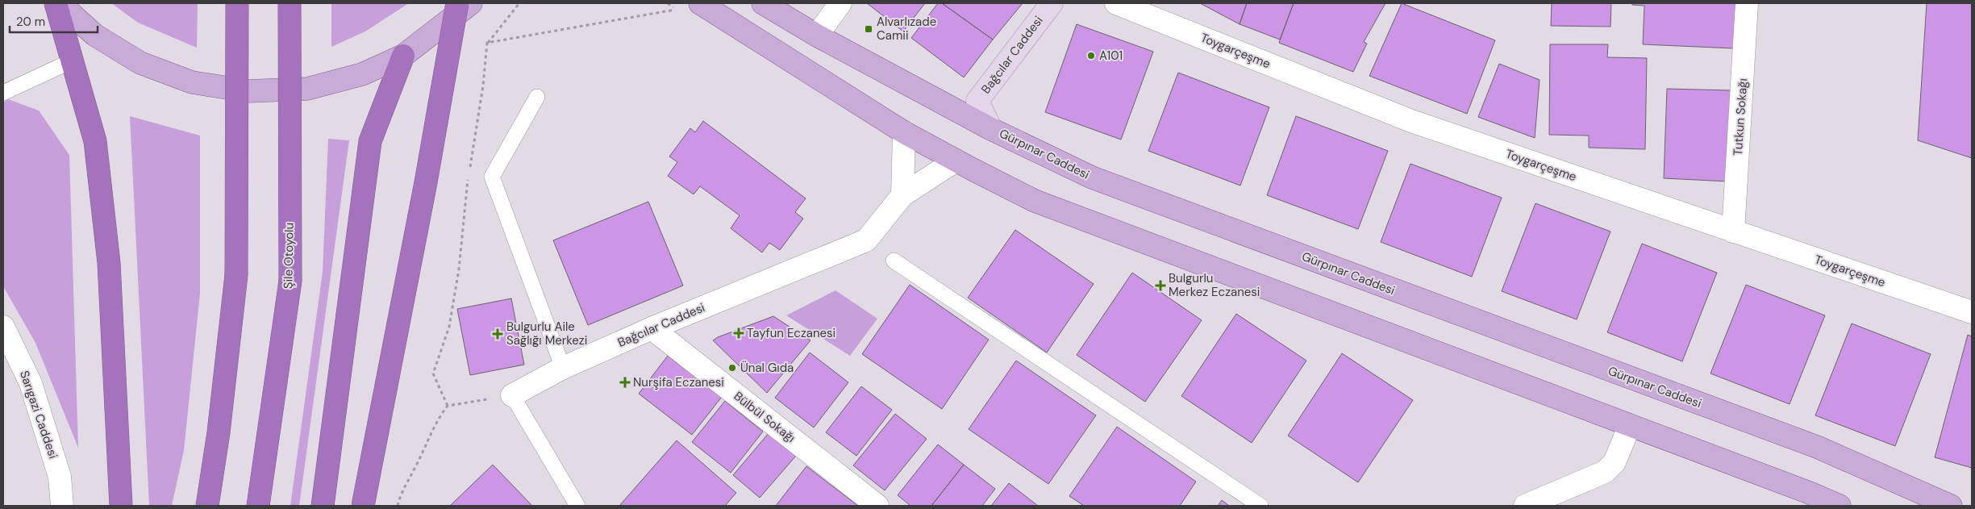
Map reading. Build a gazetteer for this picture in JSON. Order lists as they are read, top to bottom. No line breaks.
{"streets":{"highway":["Şile Otoyolu"],"main road":["Gürpınar Caddesi"],"street":["Toygarçeşme","Bağcılar Caddesi","Tutkun Sokağı","Sarıgazi Caddesi","Bülbül Sokağı"]},"crossings":[["Toygarçeşme","Tutkun Sokağı"],["Bağcılar Caddesi","Gürpınar Caddesi"],["Bağcılar Caddesi","Bülbül Sokağı"]],"places":{"transit":["Alvarlızade Camii"],"other":["A101","Ünal Gıda"],"health":["Bulgurlu Merkez Eczanesi","Tayfun Eczanesi","Bulgurlu Aile Sağlığı Merkezi","Nurşifa Eczanesi"]},"scale_bar":"20 m"}
